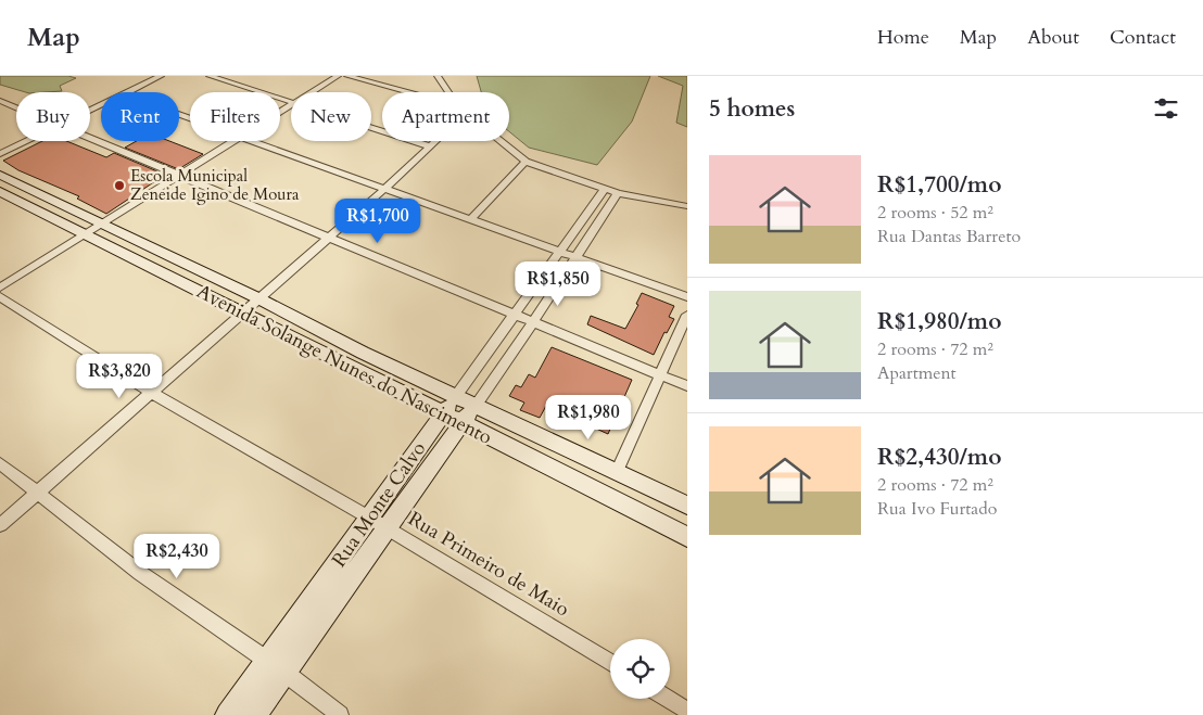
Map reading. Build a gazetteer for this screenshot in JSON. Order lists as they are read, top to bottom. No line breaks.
{"streets":{"main road":["Avenida Solange Nunes do Nascimento","Rua Monte Calvo"],"street":["Rua Primeiro de Maio"]},"crossings":[["Avenida Solange Nunes do Nascimento","Rua Monte Calvo"],["Rua Monte Calvo","Rua Primeiro de Maio"]],"places":["Escola Municipal Zeneide Igino de Moura"],"page":{"header":"Map","nav":["Home","Map","About","Contact"],"heading":"5 homes","chip":["Buy","Rent","Filters","New","Apartment"],"list":[{"name":"R$1,700/mo","note":"2 rooms · 52 m² · Rua Dantas Barreto"},{"name":"R$1,980/mo","note":"2 rooms · 72 m² · Apartment"},{"name":"R$2,430/mo","note":"2 rooms · 72 m² · Rua Ivo Furtado"}],"price":["R$1,700","R$1,850","R$3,820","R$1,980","R$2,430"]}}
